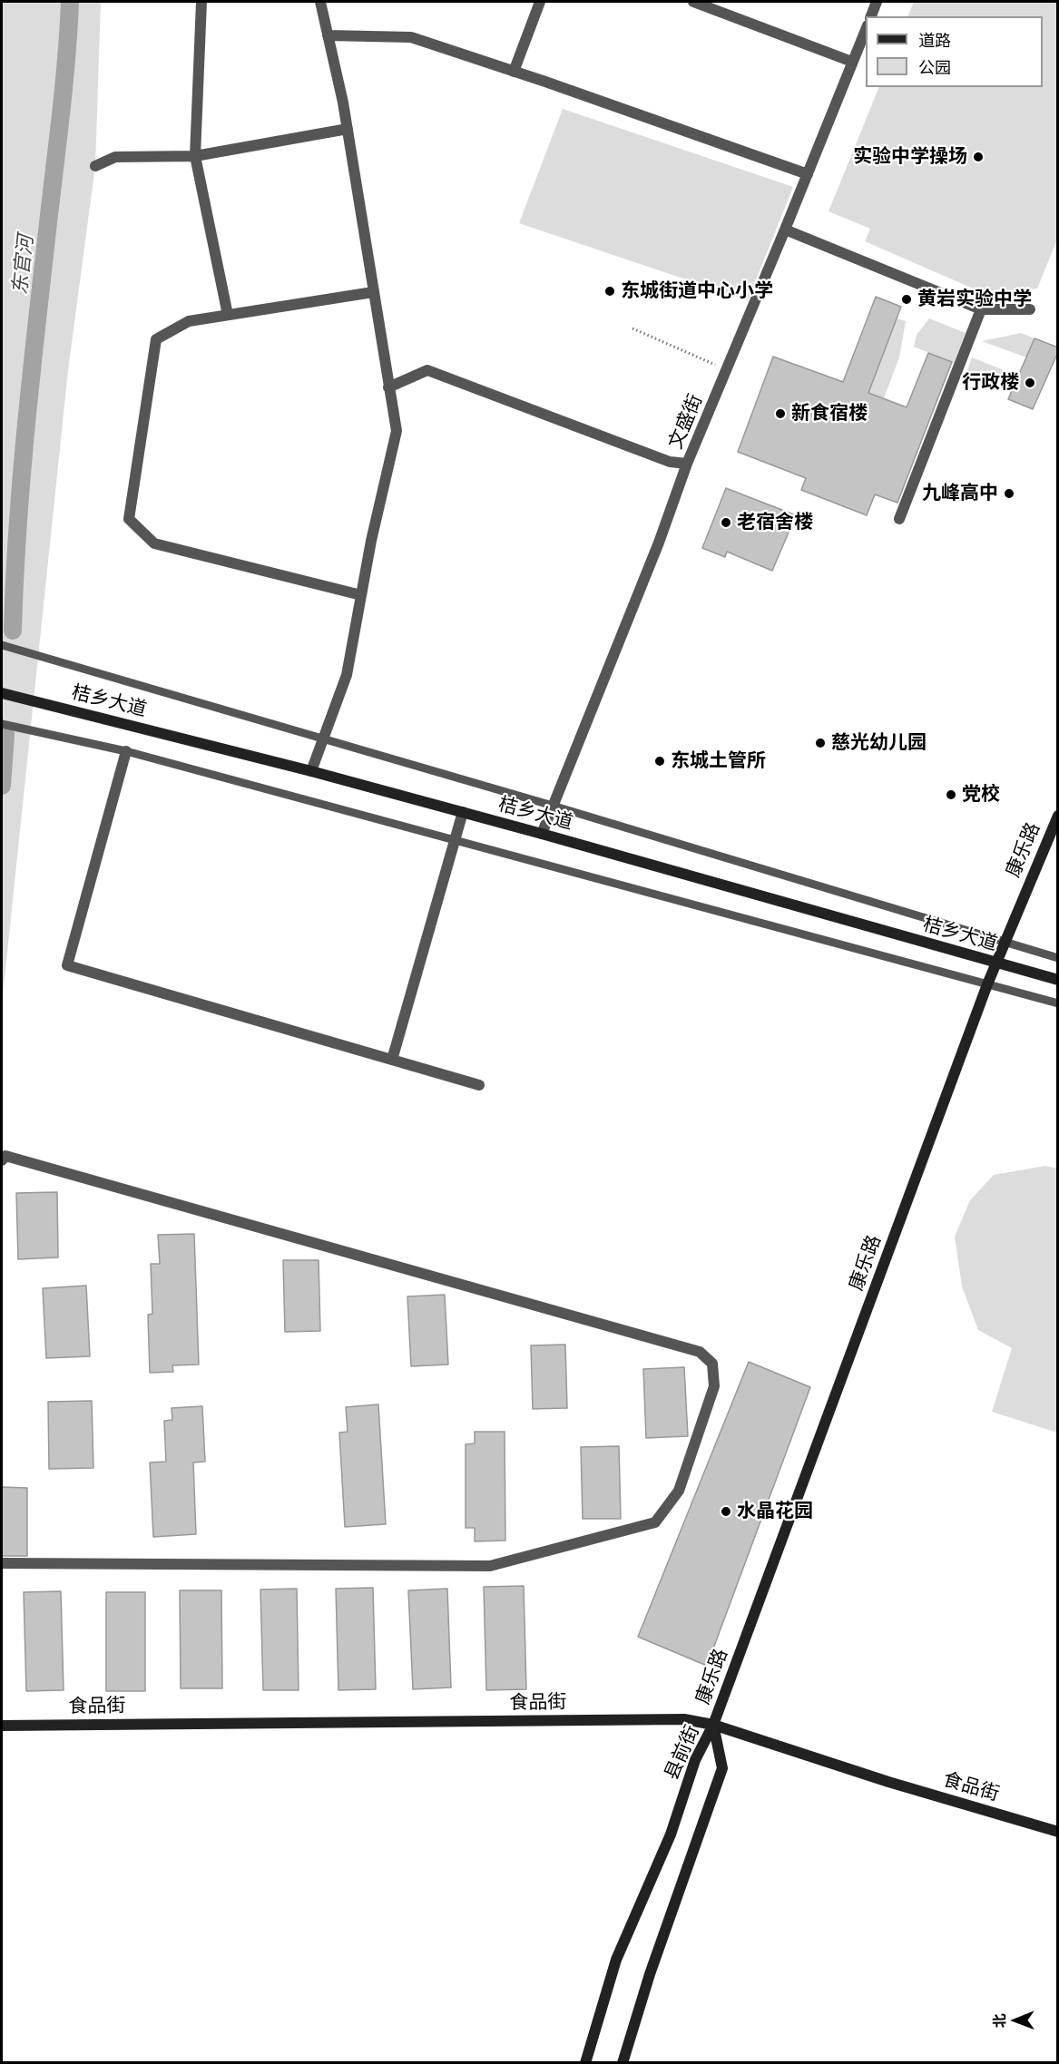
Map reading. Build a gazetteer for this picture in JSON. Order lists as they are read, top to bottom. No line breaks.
{"streets":{"street":["文盛街","桔乡大道","康乐路","食品街","县前街"]},"crossings":[["文盛街","桔乡大道"],["桔乡大道","康乐路"],["康乐路","食品街"],["康乐路","县前街"],["食品街","县前街"]],"water":["东官河"],"places":["实验中学操场","东城街道中心小学","黄岩实验中学","行政楼","新食宿楼","九峰高中","老宿舍楼","慈光幼儿园","东城土管所","党校","水晶花园"],"legend":["道路","公园"],"north":"left"}
